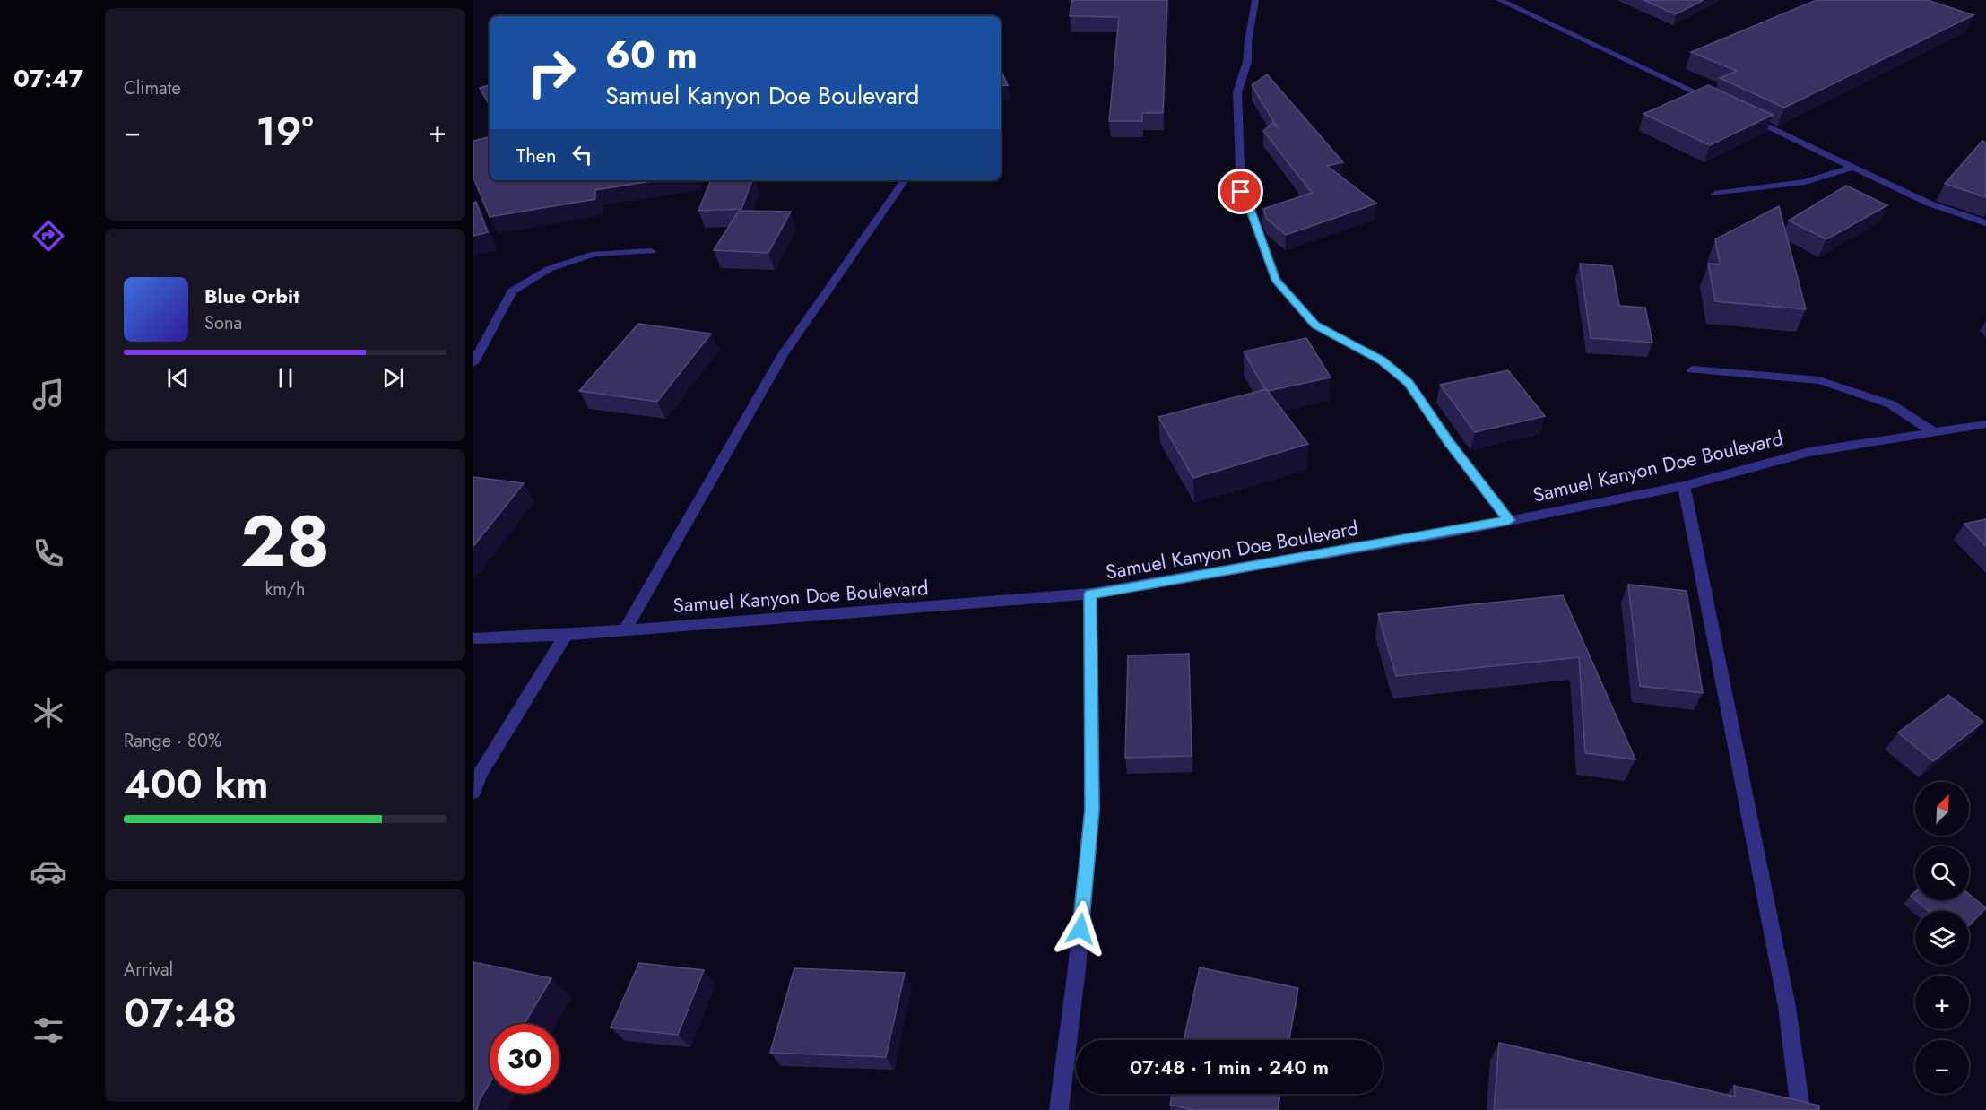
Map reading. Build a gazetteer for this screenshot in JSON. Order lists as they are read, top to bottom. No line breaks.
{"streets":{"street":["Samuel Kanyon Doe Boulevard"]},"north":"top right","page":{"tabs":"07:47","tile":["Climate",["28","km/h"],["Range · 80%","400 km"],["Arrival","07:48"]],"turn":["60 m","Samuel Kanyon Doe Boulevard"],"heat":["−","19°","+"],"then":"Then","song":["Blue Orbit","Sona"],"map_buttons":["+","−"],"limit":"30","trip":"07:48 · 1 min · 240 m"}}
